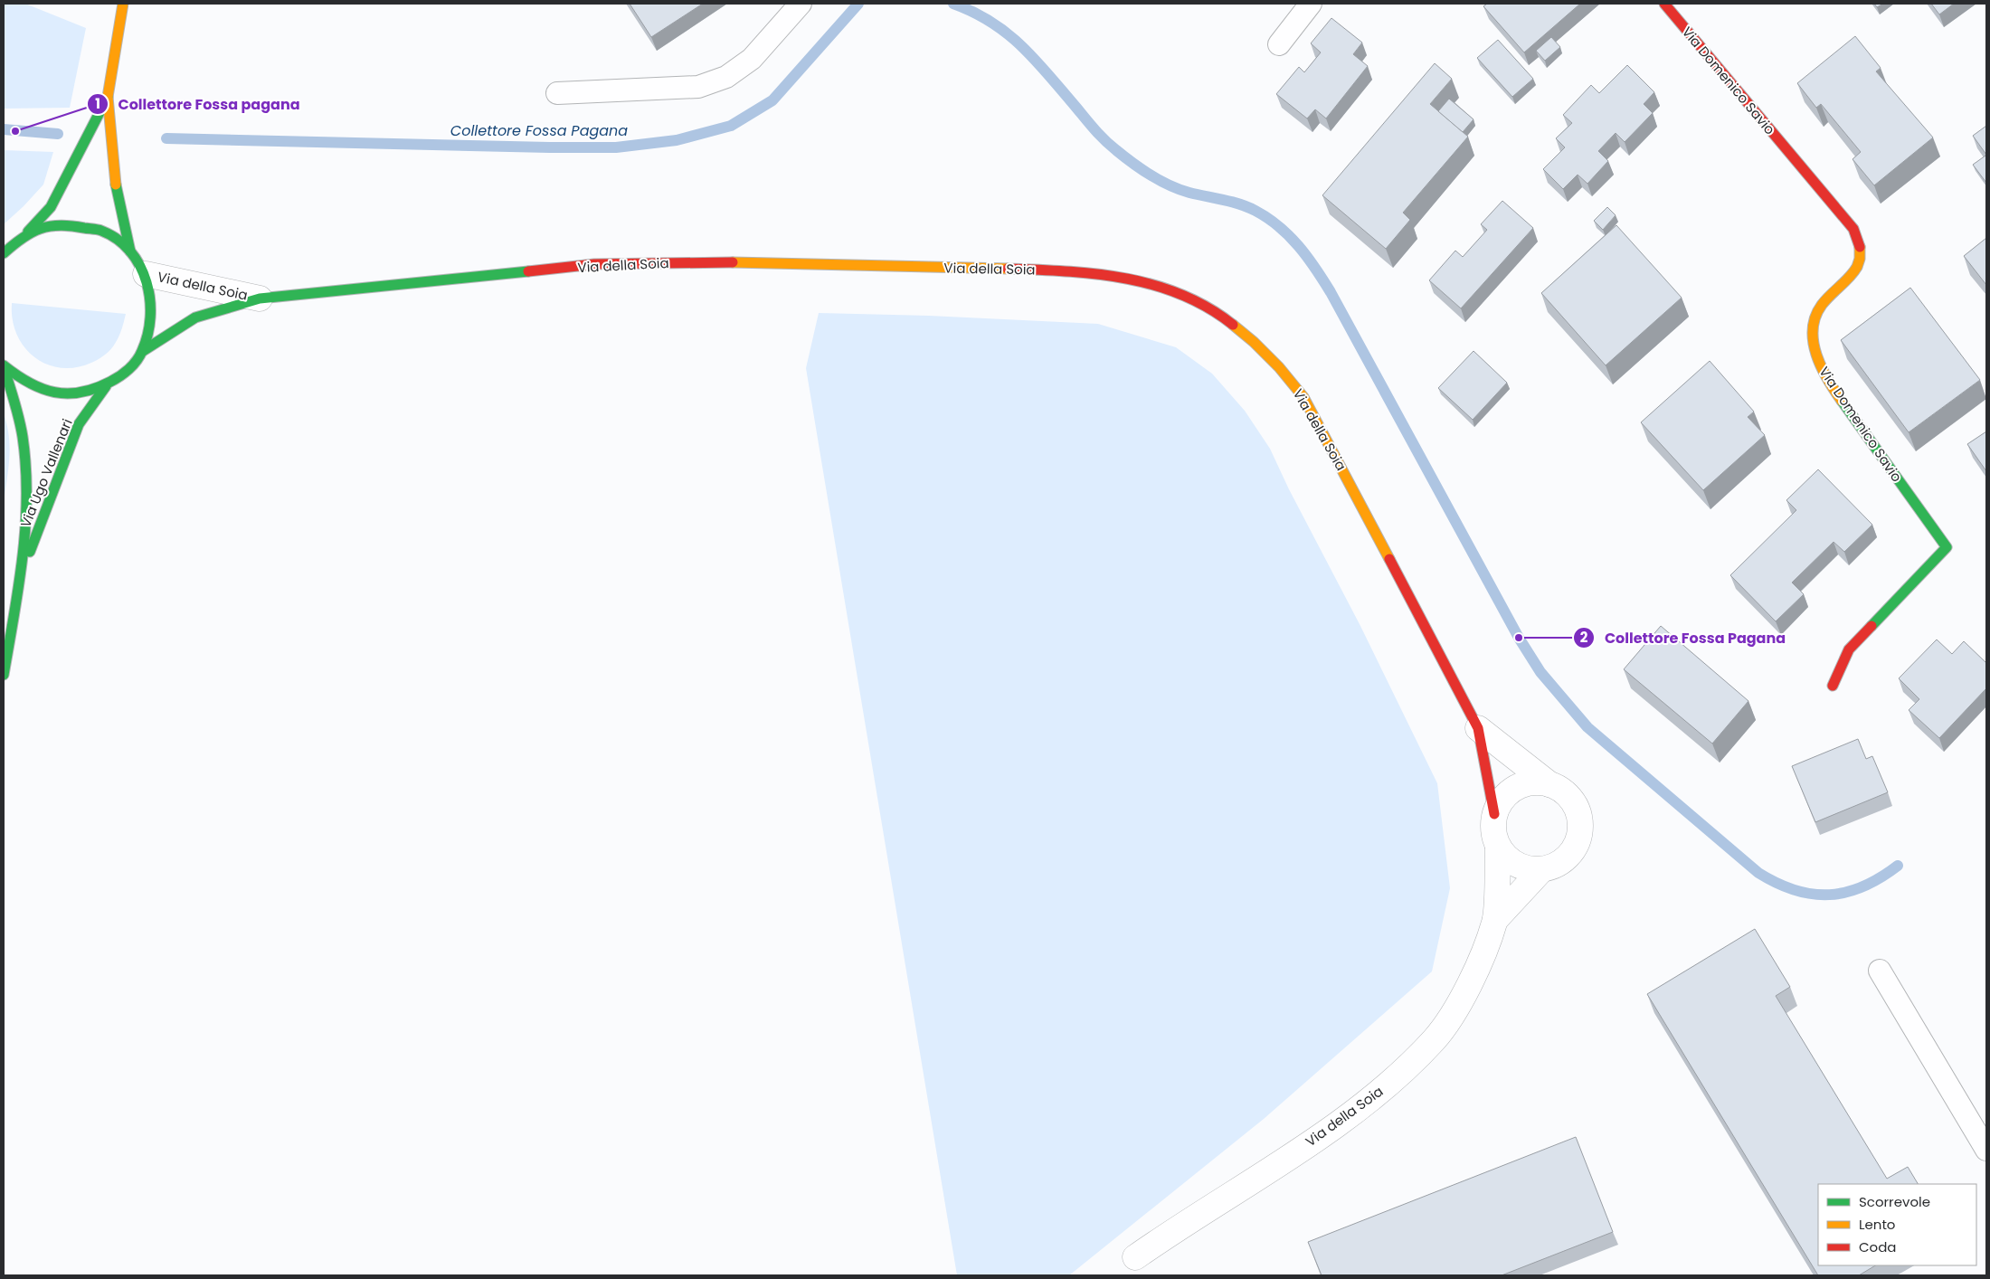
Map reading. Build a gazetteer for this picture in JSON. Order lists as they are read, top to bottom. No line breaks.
{"streets":{"street":["Via Domenico Savio","Via della Soia","Via Ugo Vallenari"]},"crossings":[["Via della Soia","Via Ugo Vallenari"]],"water":["Collettore Fossa Pagana"],"places":["Collettore Fossa pagana","Collettore Fossa Pagana"],"legend":["Scorrevole","Lento","Coda"]}
